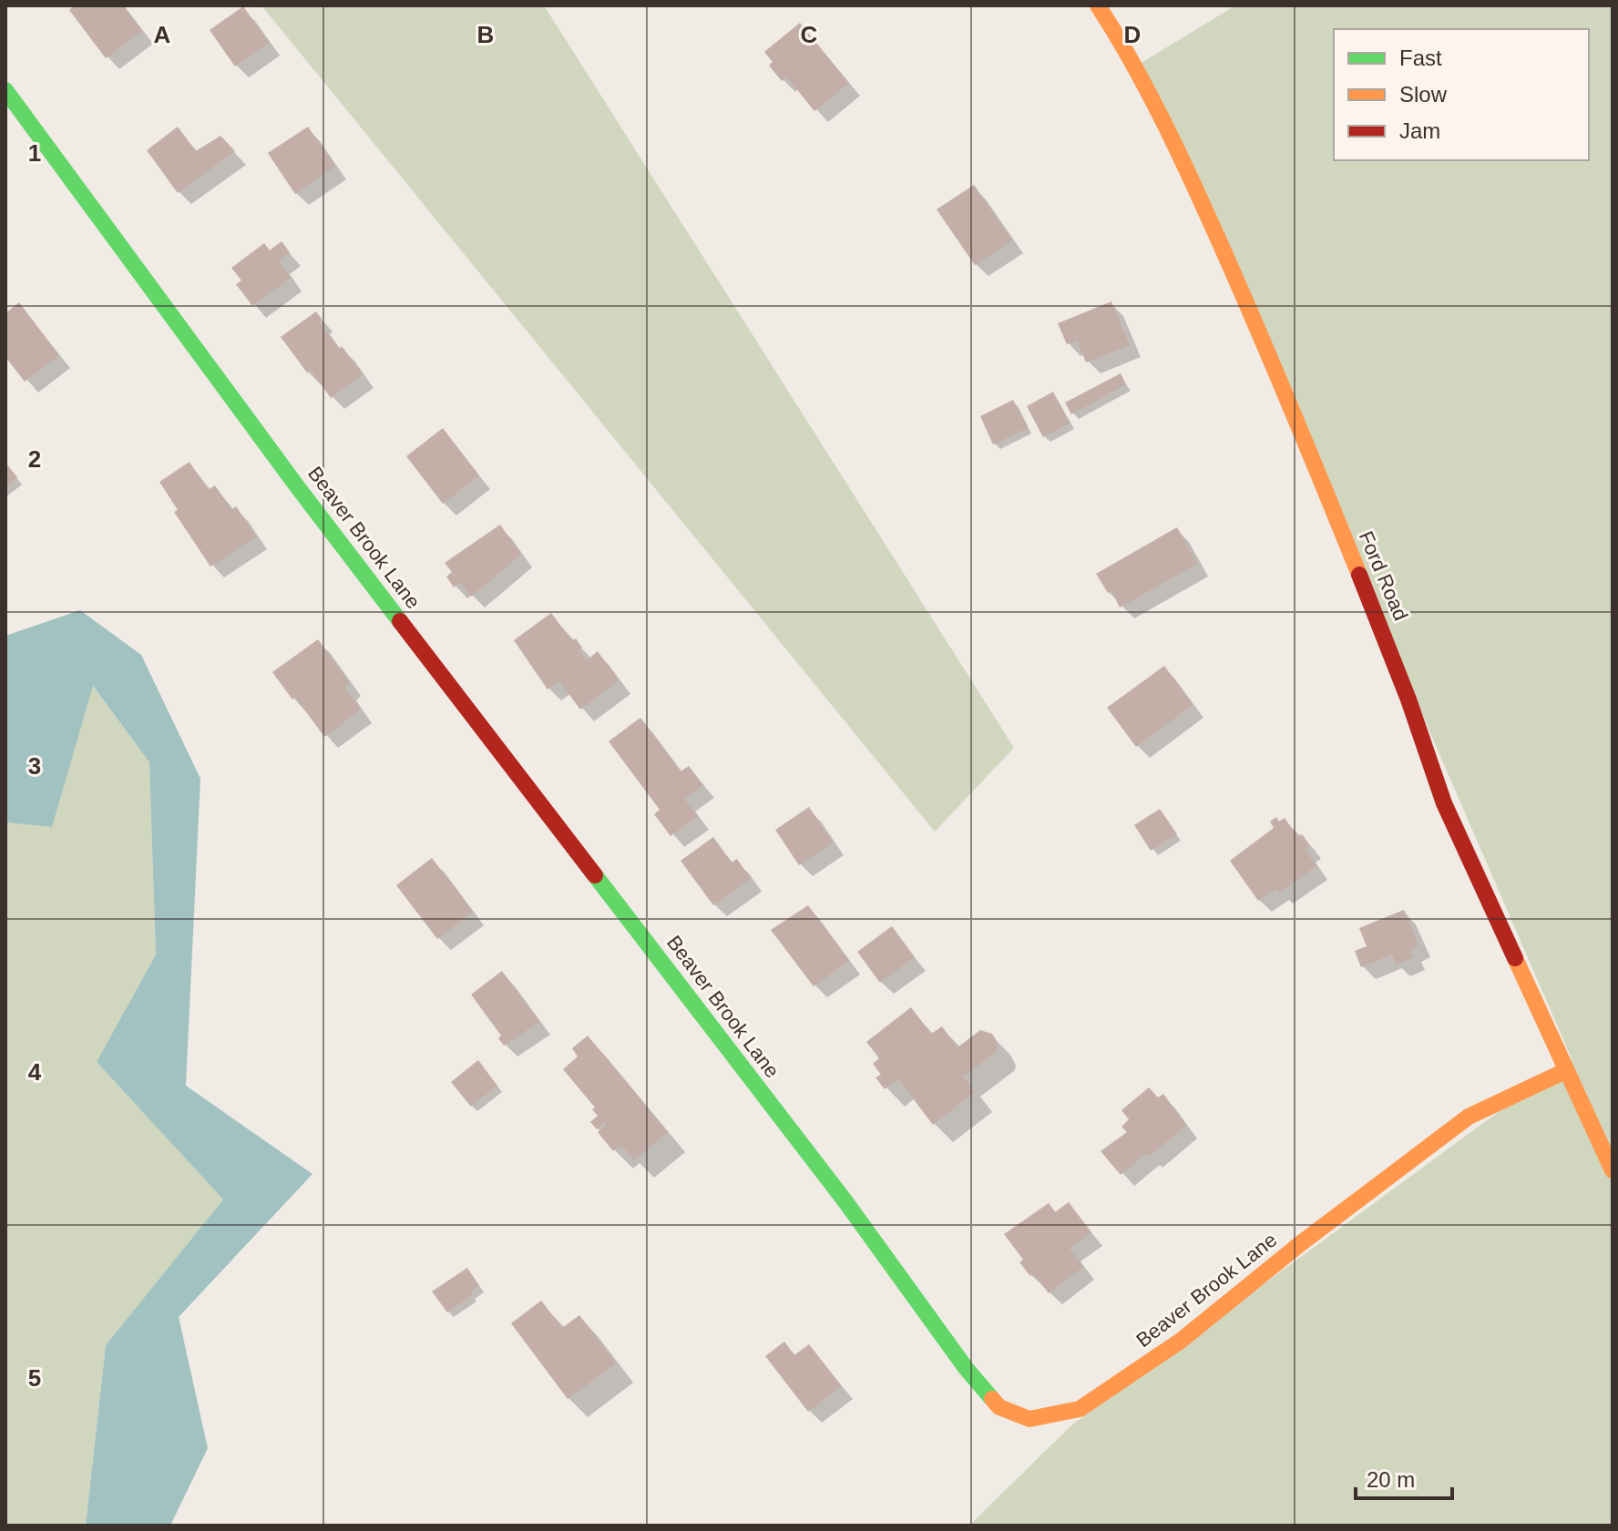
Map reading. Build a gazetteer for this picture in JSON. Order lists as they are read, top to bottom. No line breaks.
{"streets":{"street":["Beaver Brook Lane","Ford Road"]},"crossings":[["Beaver Brook Lane","Ford Road"]],"legend":["Fast","Slow","Jam"],"scale_bar":"20 m","grid":{"columns":["A","B","C","D"],"rows":["1","2","3","4","5"]}}
